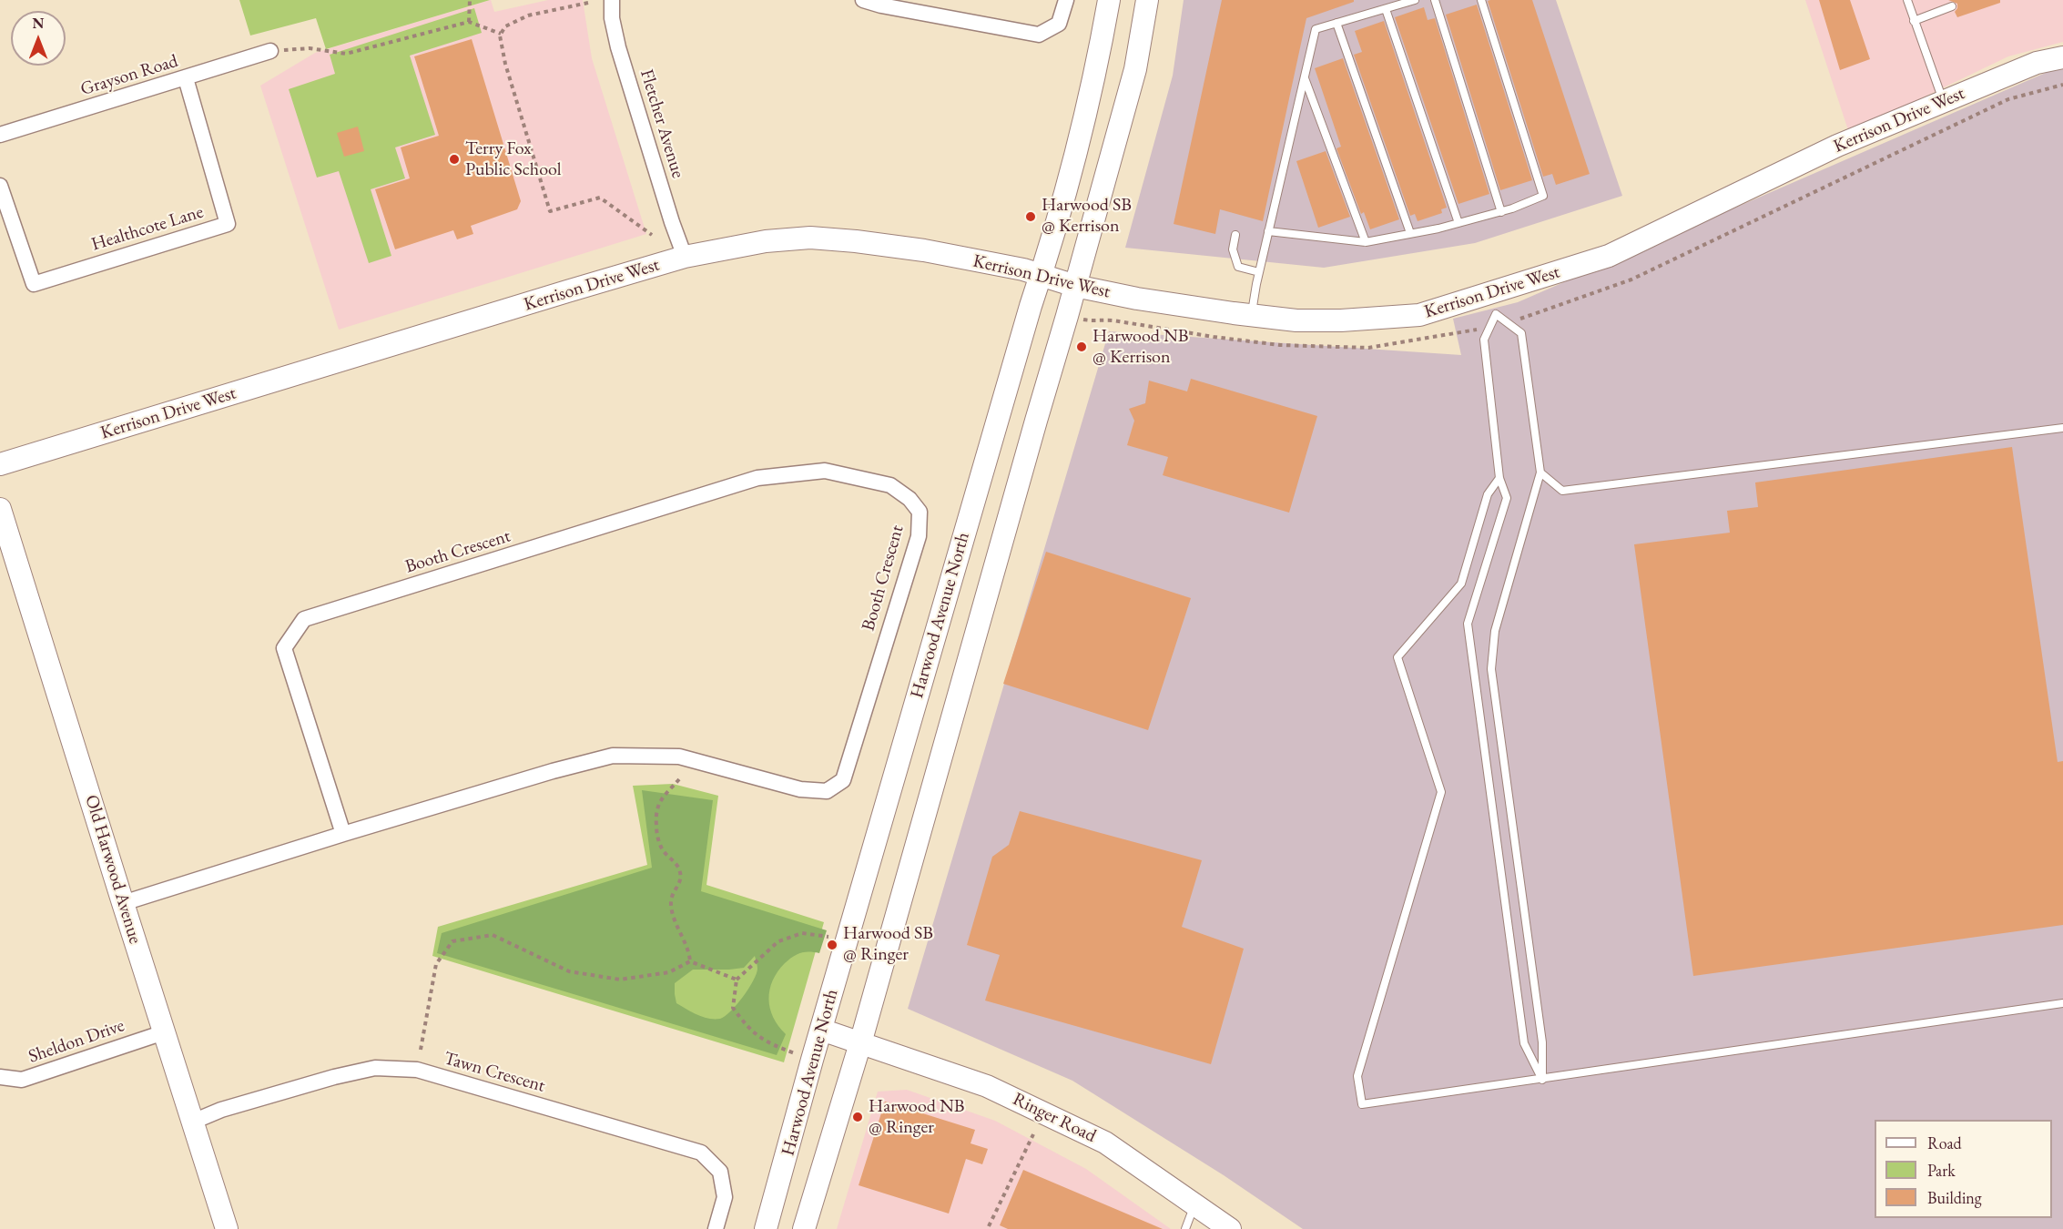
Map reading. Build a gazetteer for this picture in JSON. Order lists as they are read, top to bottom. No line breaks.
{"streets":{"street":["Grayson Road","Kerrison Drive West","Fletcher Avenue","Healthcote Lane","Booth Crescent","Harwood Avenue North","Old Harwood Avenue","Sheldon Drive","Tawn Crescent","Ringer Road"]},"crossings":[["Grayson Road","Healthcote Lane"],["Kerrison Drive West","Fletcher Avenue"],["Kerrison Drive West","Harwood Avenue North"],["Booth Crescent","Old Harwood Avenue"],["Harwood Avenue North","Ringer Road"],["Old Harwood Avenue","Sheldon Drive"],["Old Harwood Avenue","Tawn Crescent"]],"places":["Terry Fox Public School","Harwood SB @ Kerrison","Harwood NB @ Kerrison","Harwood SB @ Ringer","Harwood NB @ Ringer"],"legend":["Road","Park","Building"],"north":"top"}
